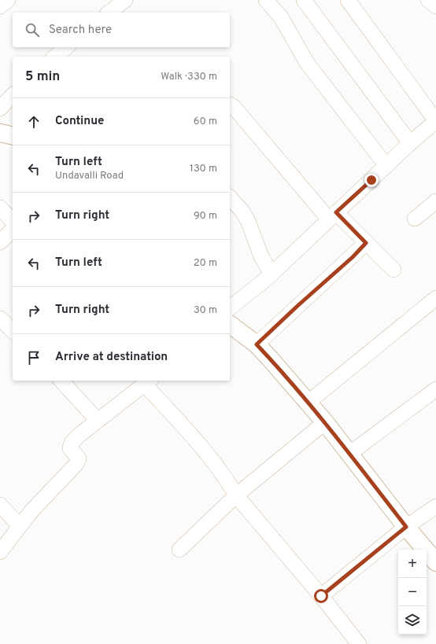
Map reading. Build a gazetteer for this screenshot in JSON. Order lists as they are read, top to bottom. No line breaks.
{"page":{"search":"Search here","heading":["5 min","Walk · 330 m"],"list":[["Continue","60 m"],["Turn left","Undavalli Road","130 m"],["Turn right","90 m"],["Turn left","20 m"],["Turn right","30 m"],"Arrive at destination"],"map_buttons":["+","−"]}}
